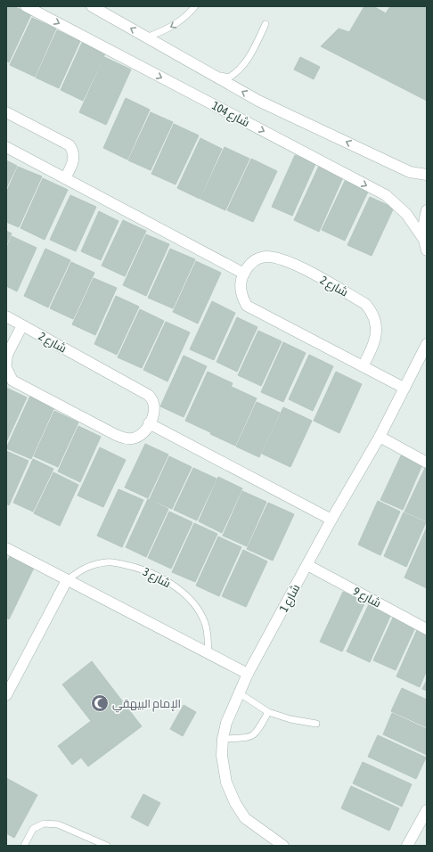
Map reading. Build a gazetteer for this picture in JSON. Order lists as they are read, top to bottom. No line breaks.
{"streets":{"street":["شارع 104","شارع 2","شارع 3","شارع 9","شارع 1"]},"crossings":[["شارع 2","شارع 1"],["شارع 9","شارع 1"]],"places":{"mosque":["الإمام البيهقي"]}}
